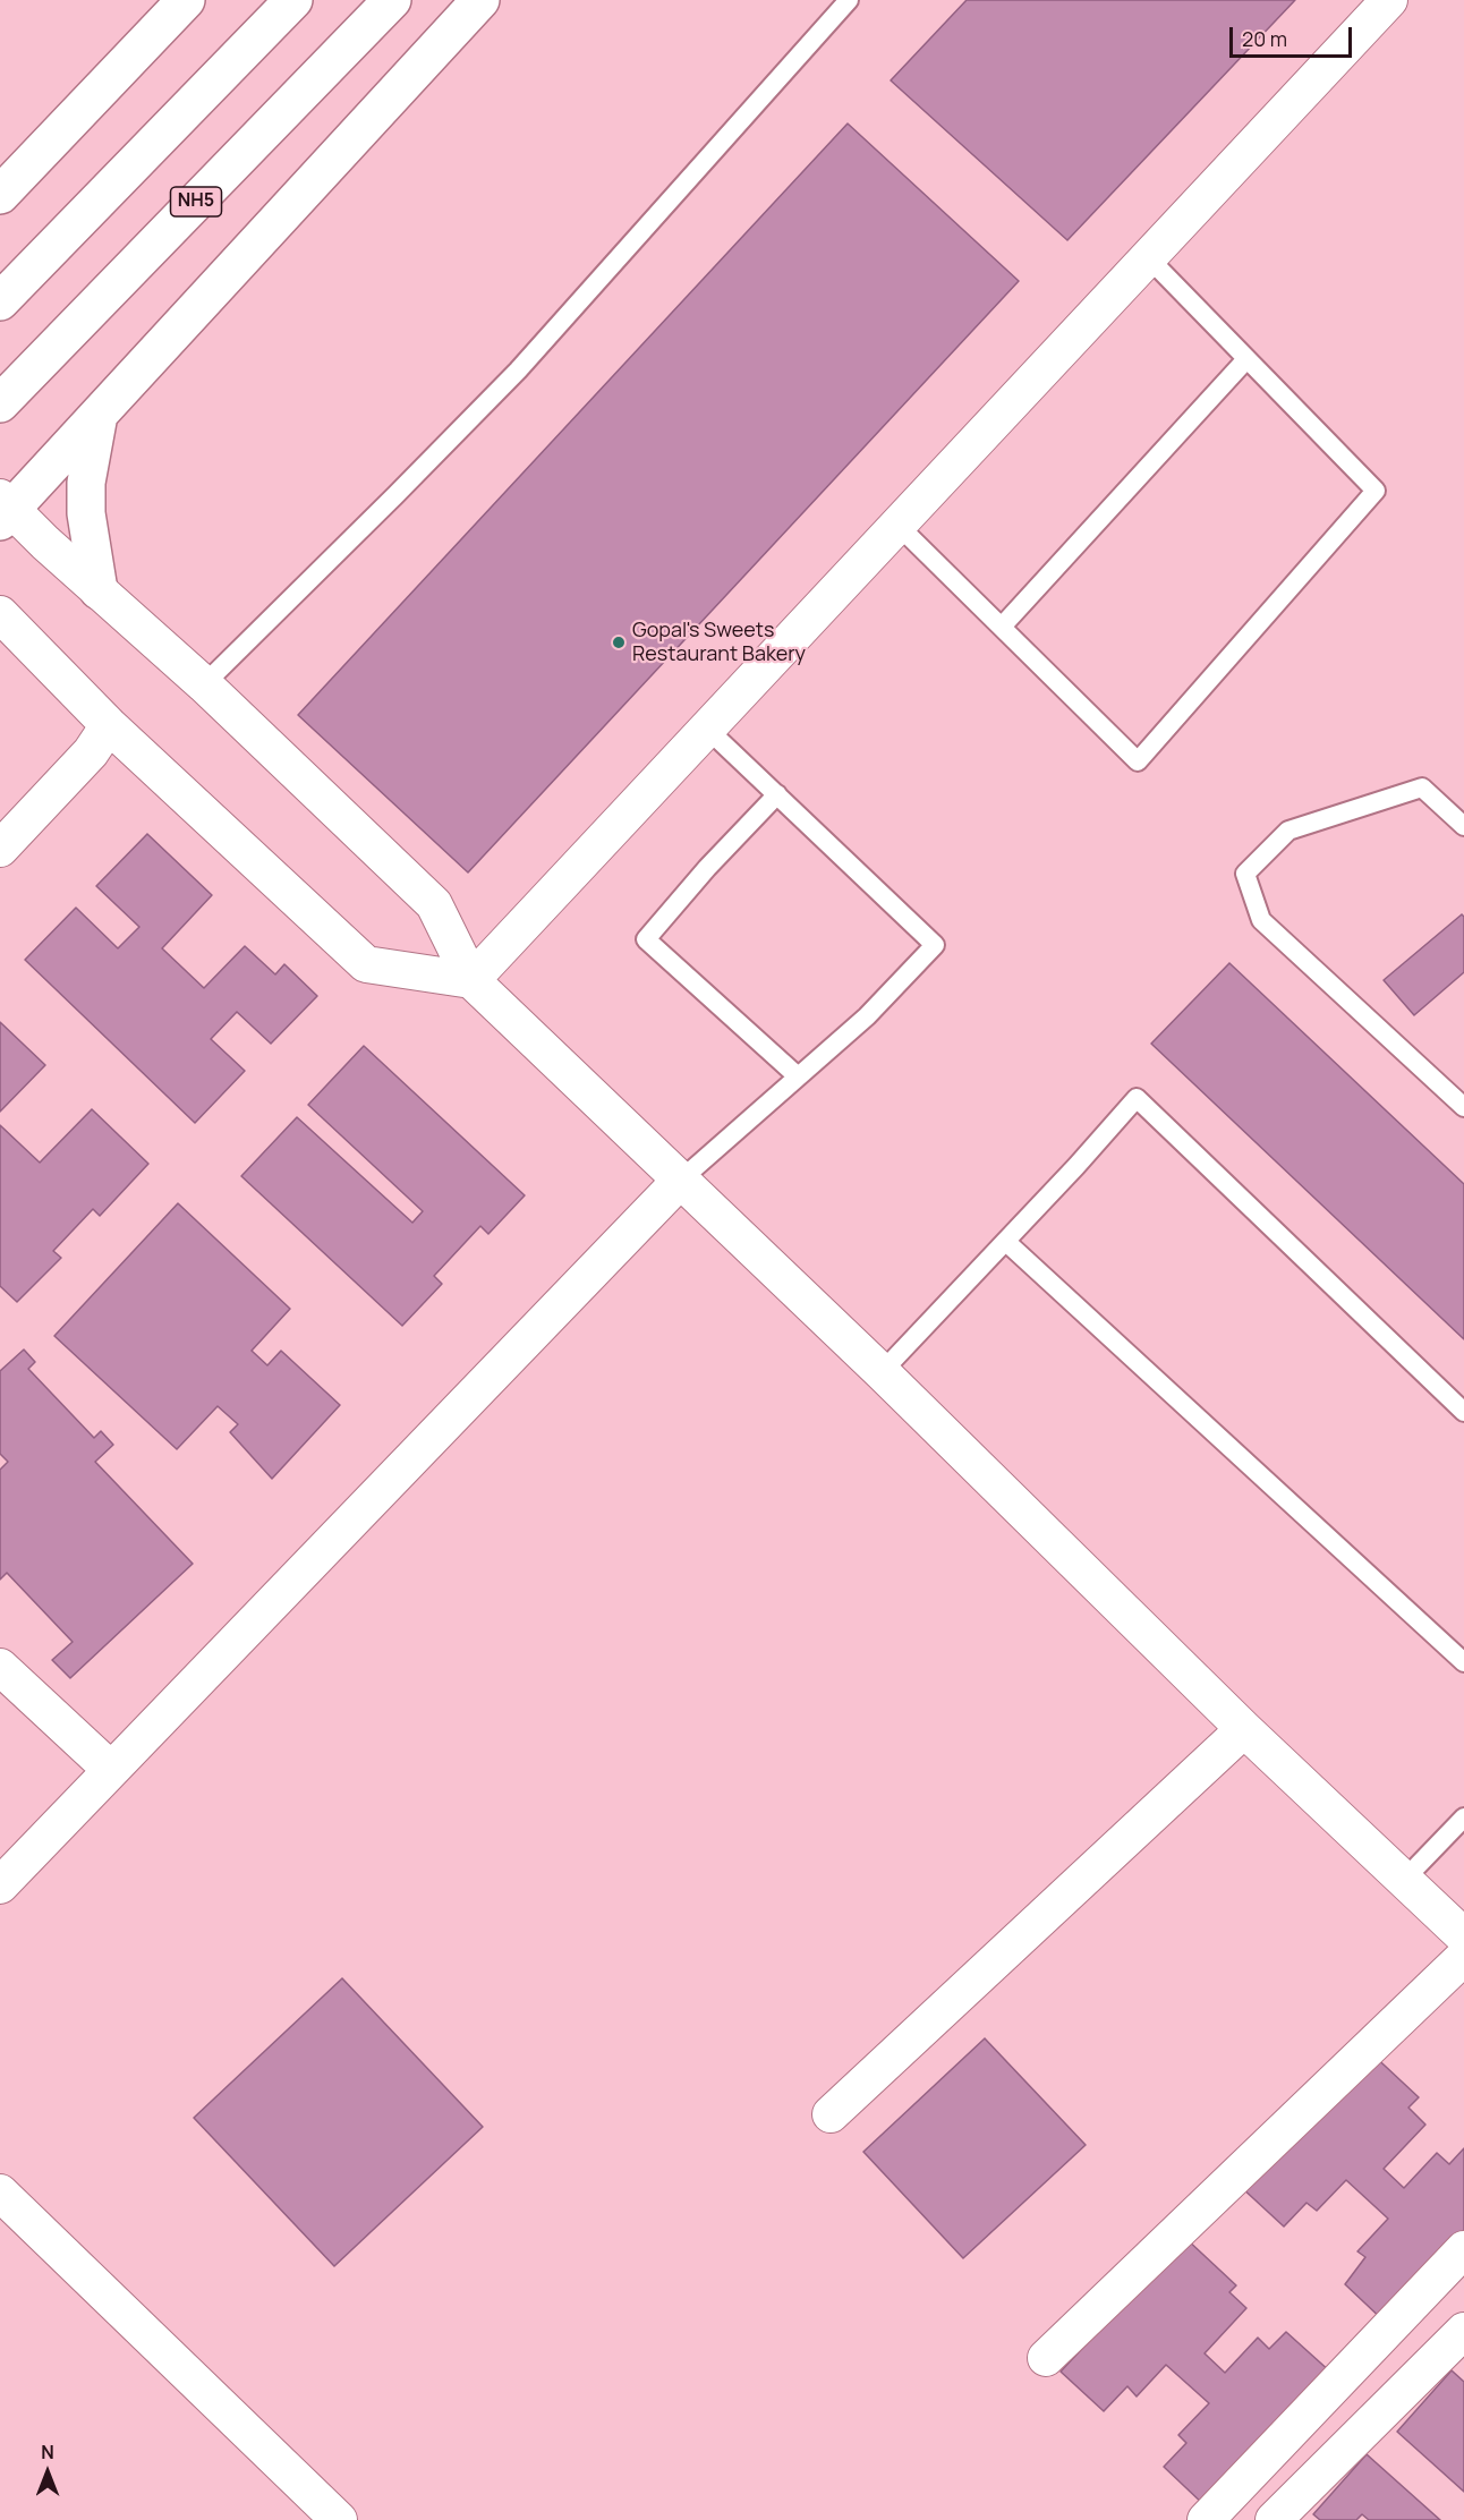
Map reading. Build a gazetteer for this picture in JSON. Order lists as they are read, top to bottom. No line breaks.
{"streets":{"main road":["NH5"]},"places":["Gopal's Sweets Restaurant Bakery"],"scale_bar":"20 m","north":"top"}
